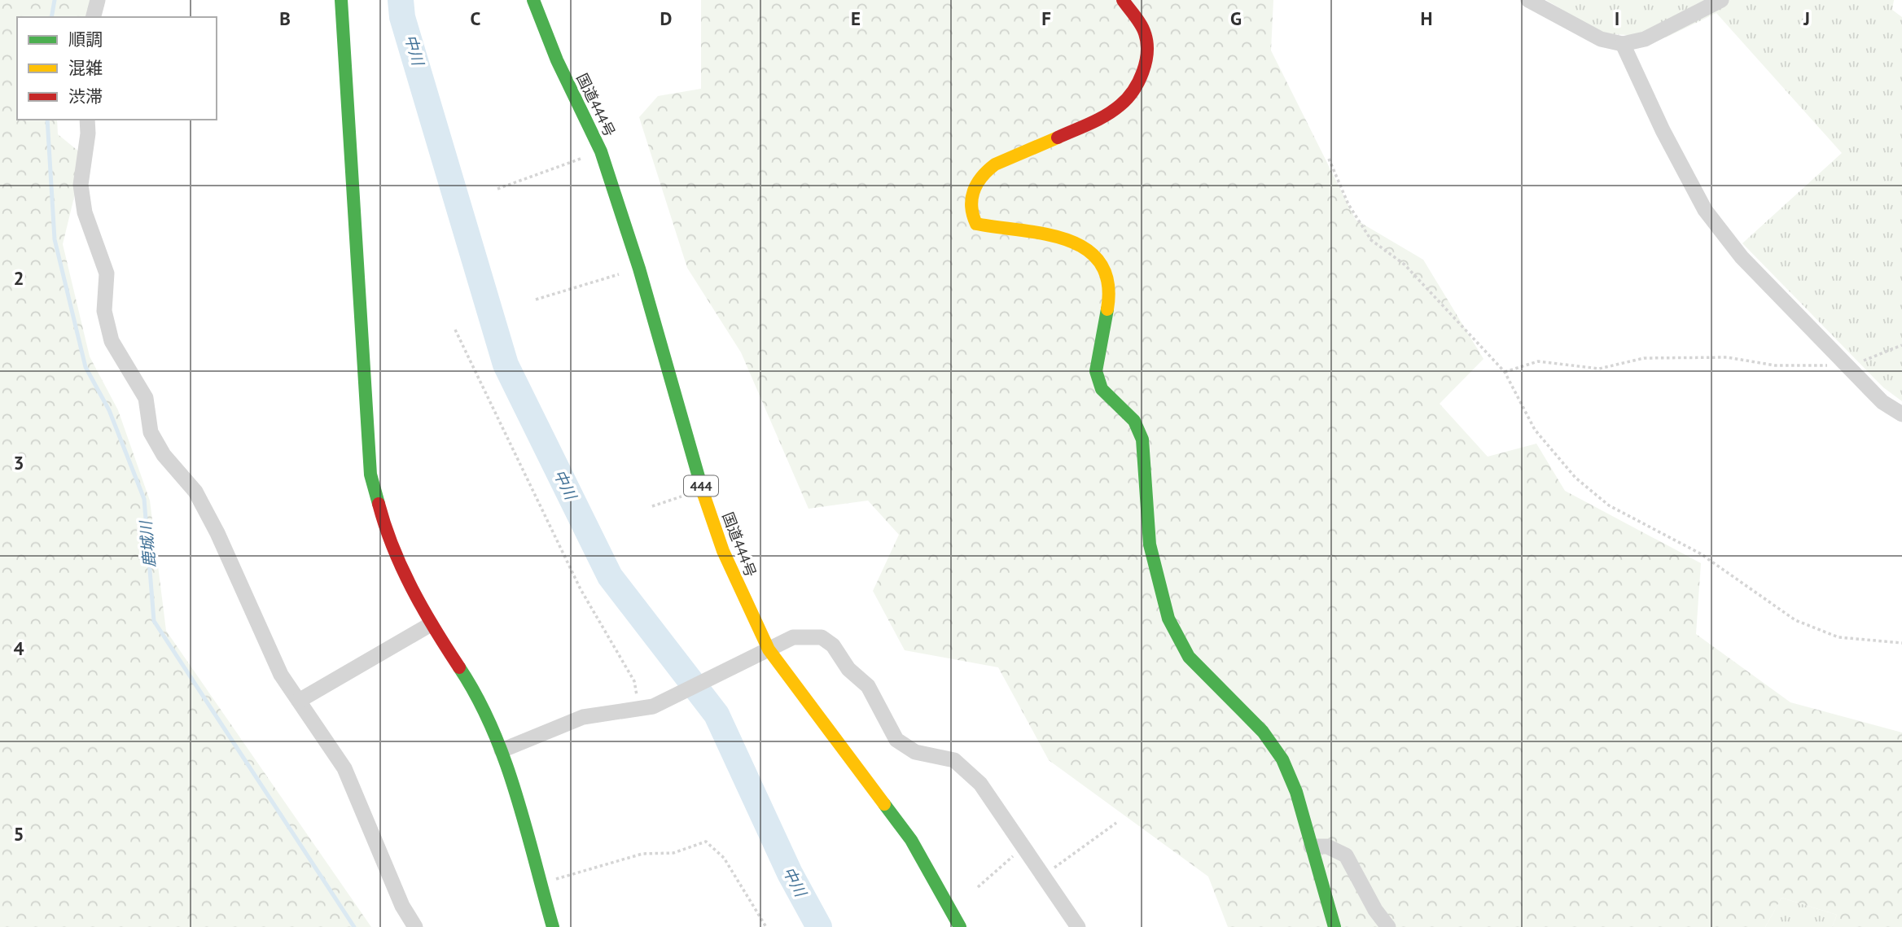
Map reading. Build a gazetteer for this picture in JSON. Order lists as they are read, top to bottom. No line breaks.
{"streets":{"main road":["国道444号","444"]},"water":["中川","鹿城川"],"legend":["順調","混雑","渋滞"],"grid":{"columns":["B","C","D","E","F","G","H","I","J"],"rows":["2","3","4","5"]}}
